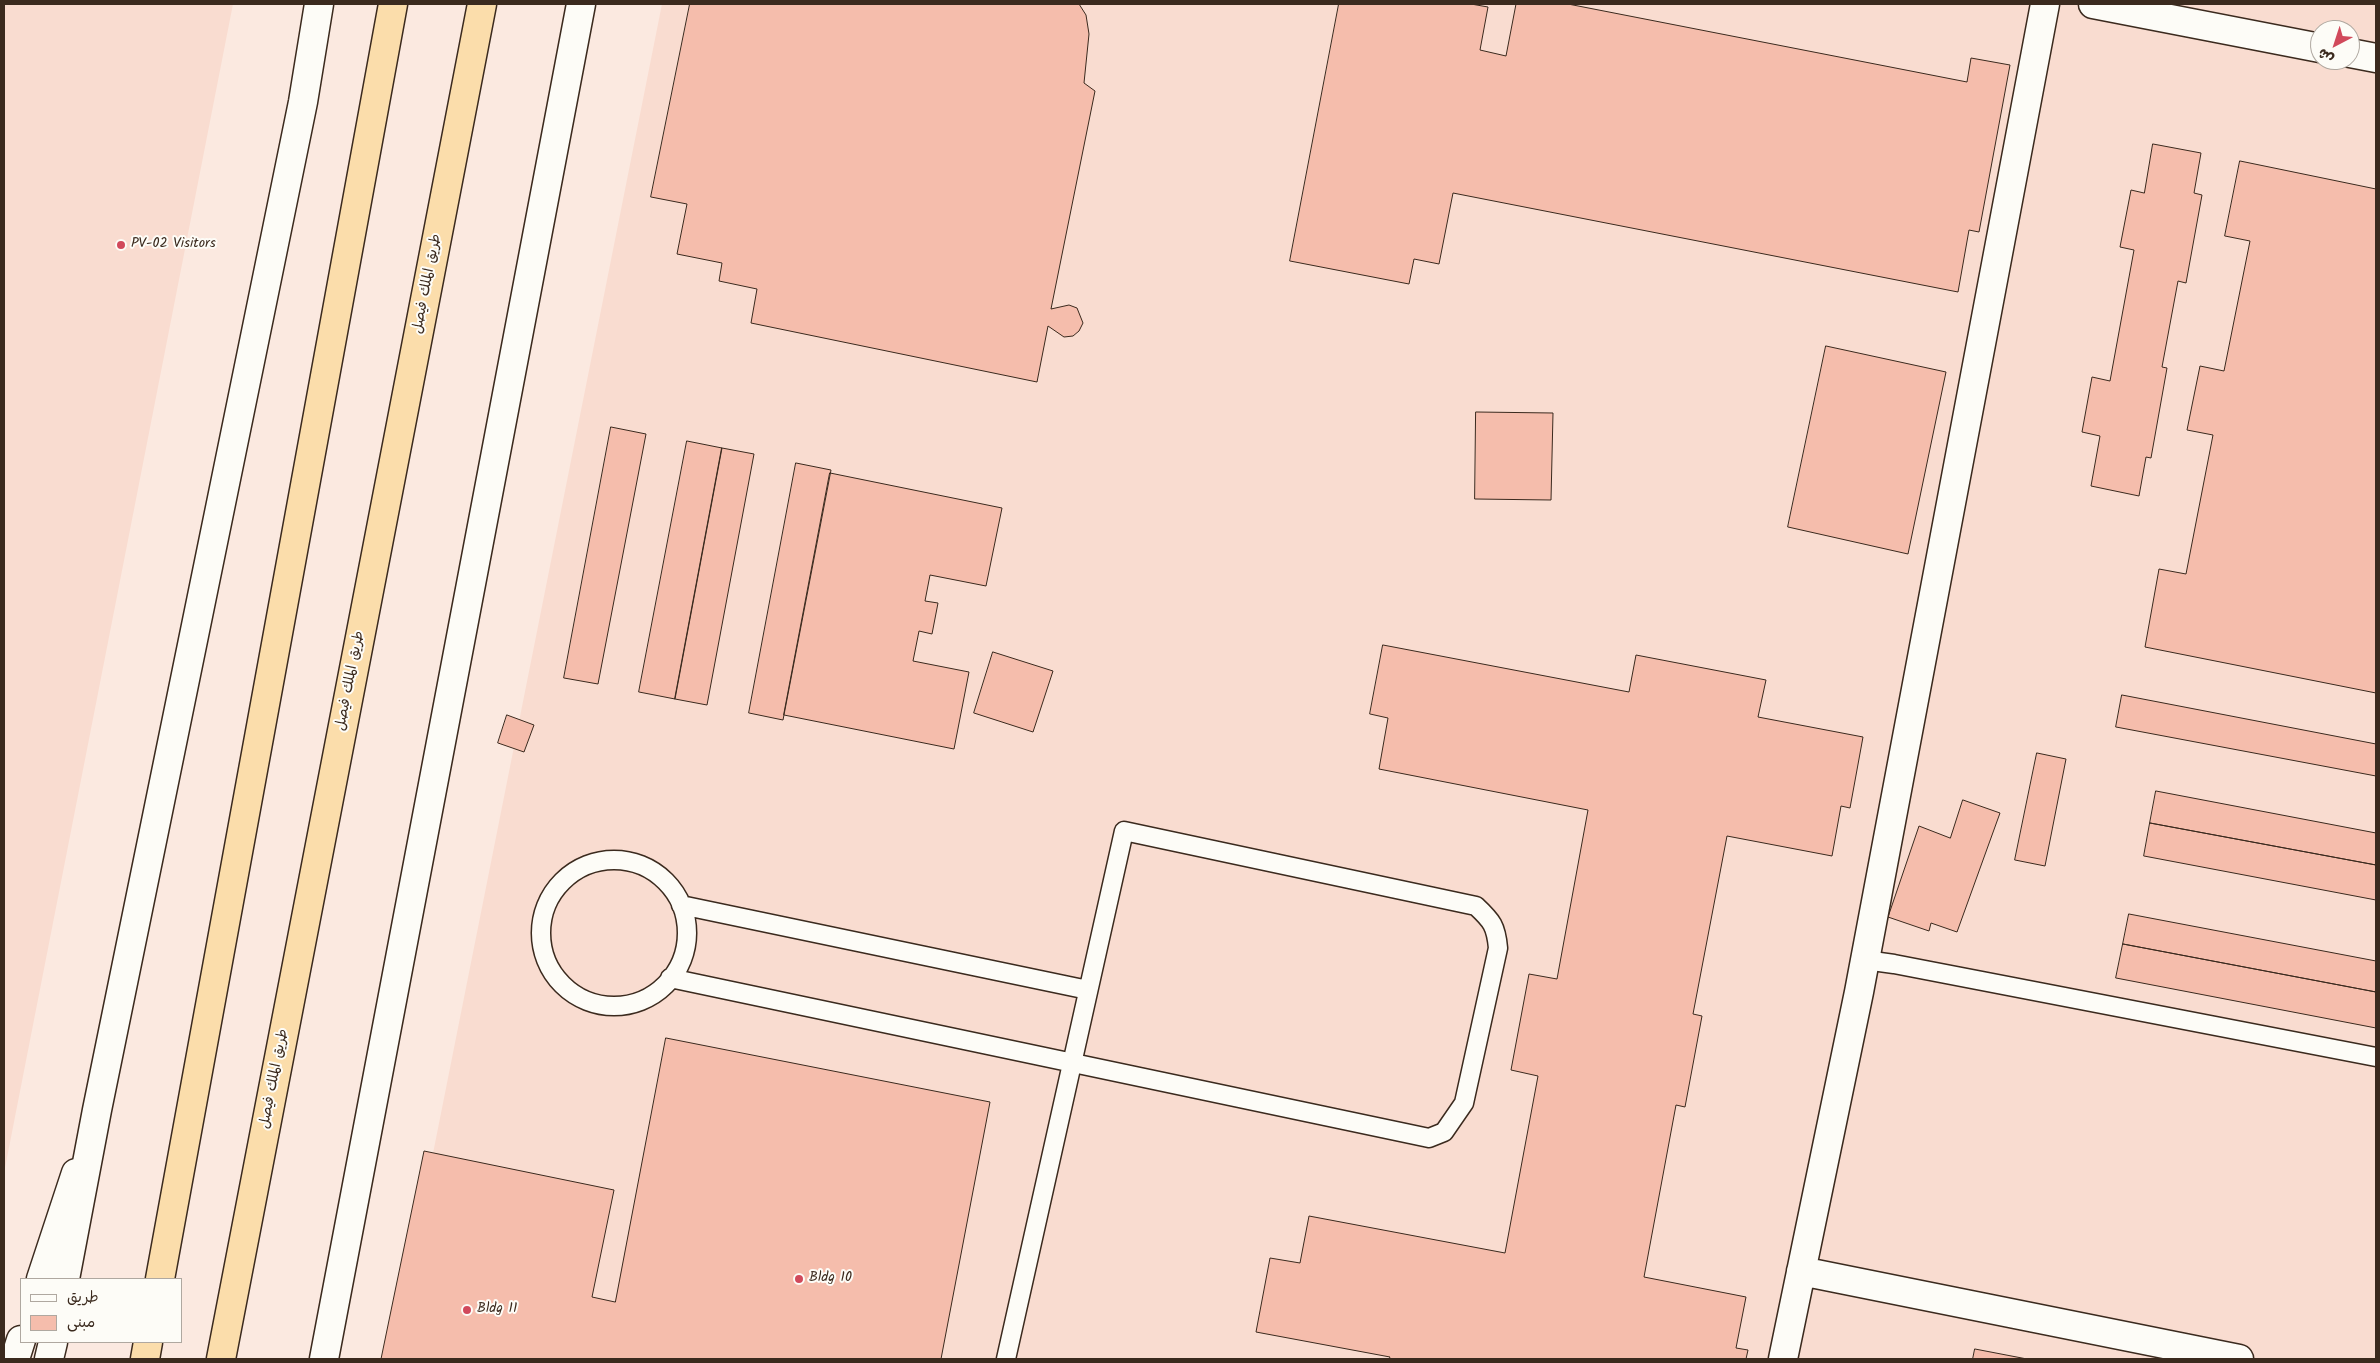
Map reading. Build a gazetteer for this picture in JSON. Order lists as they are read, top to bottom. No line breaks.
{"streets":{"highway":["طريق الملك فيصل"]},"places":["PV-02 Visitors","Bldg 10","Bldg 11"],"legend":["طريق","مبنى"],"north":"bottom left"}
